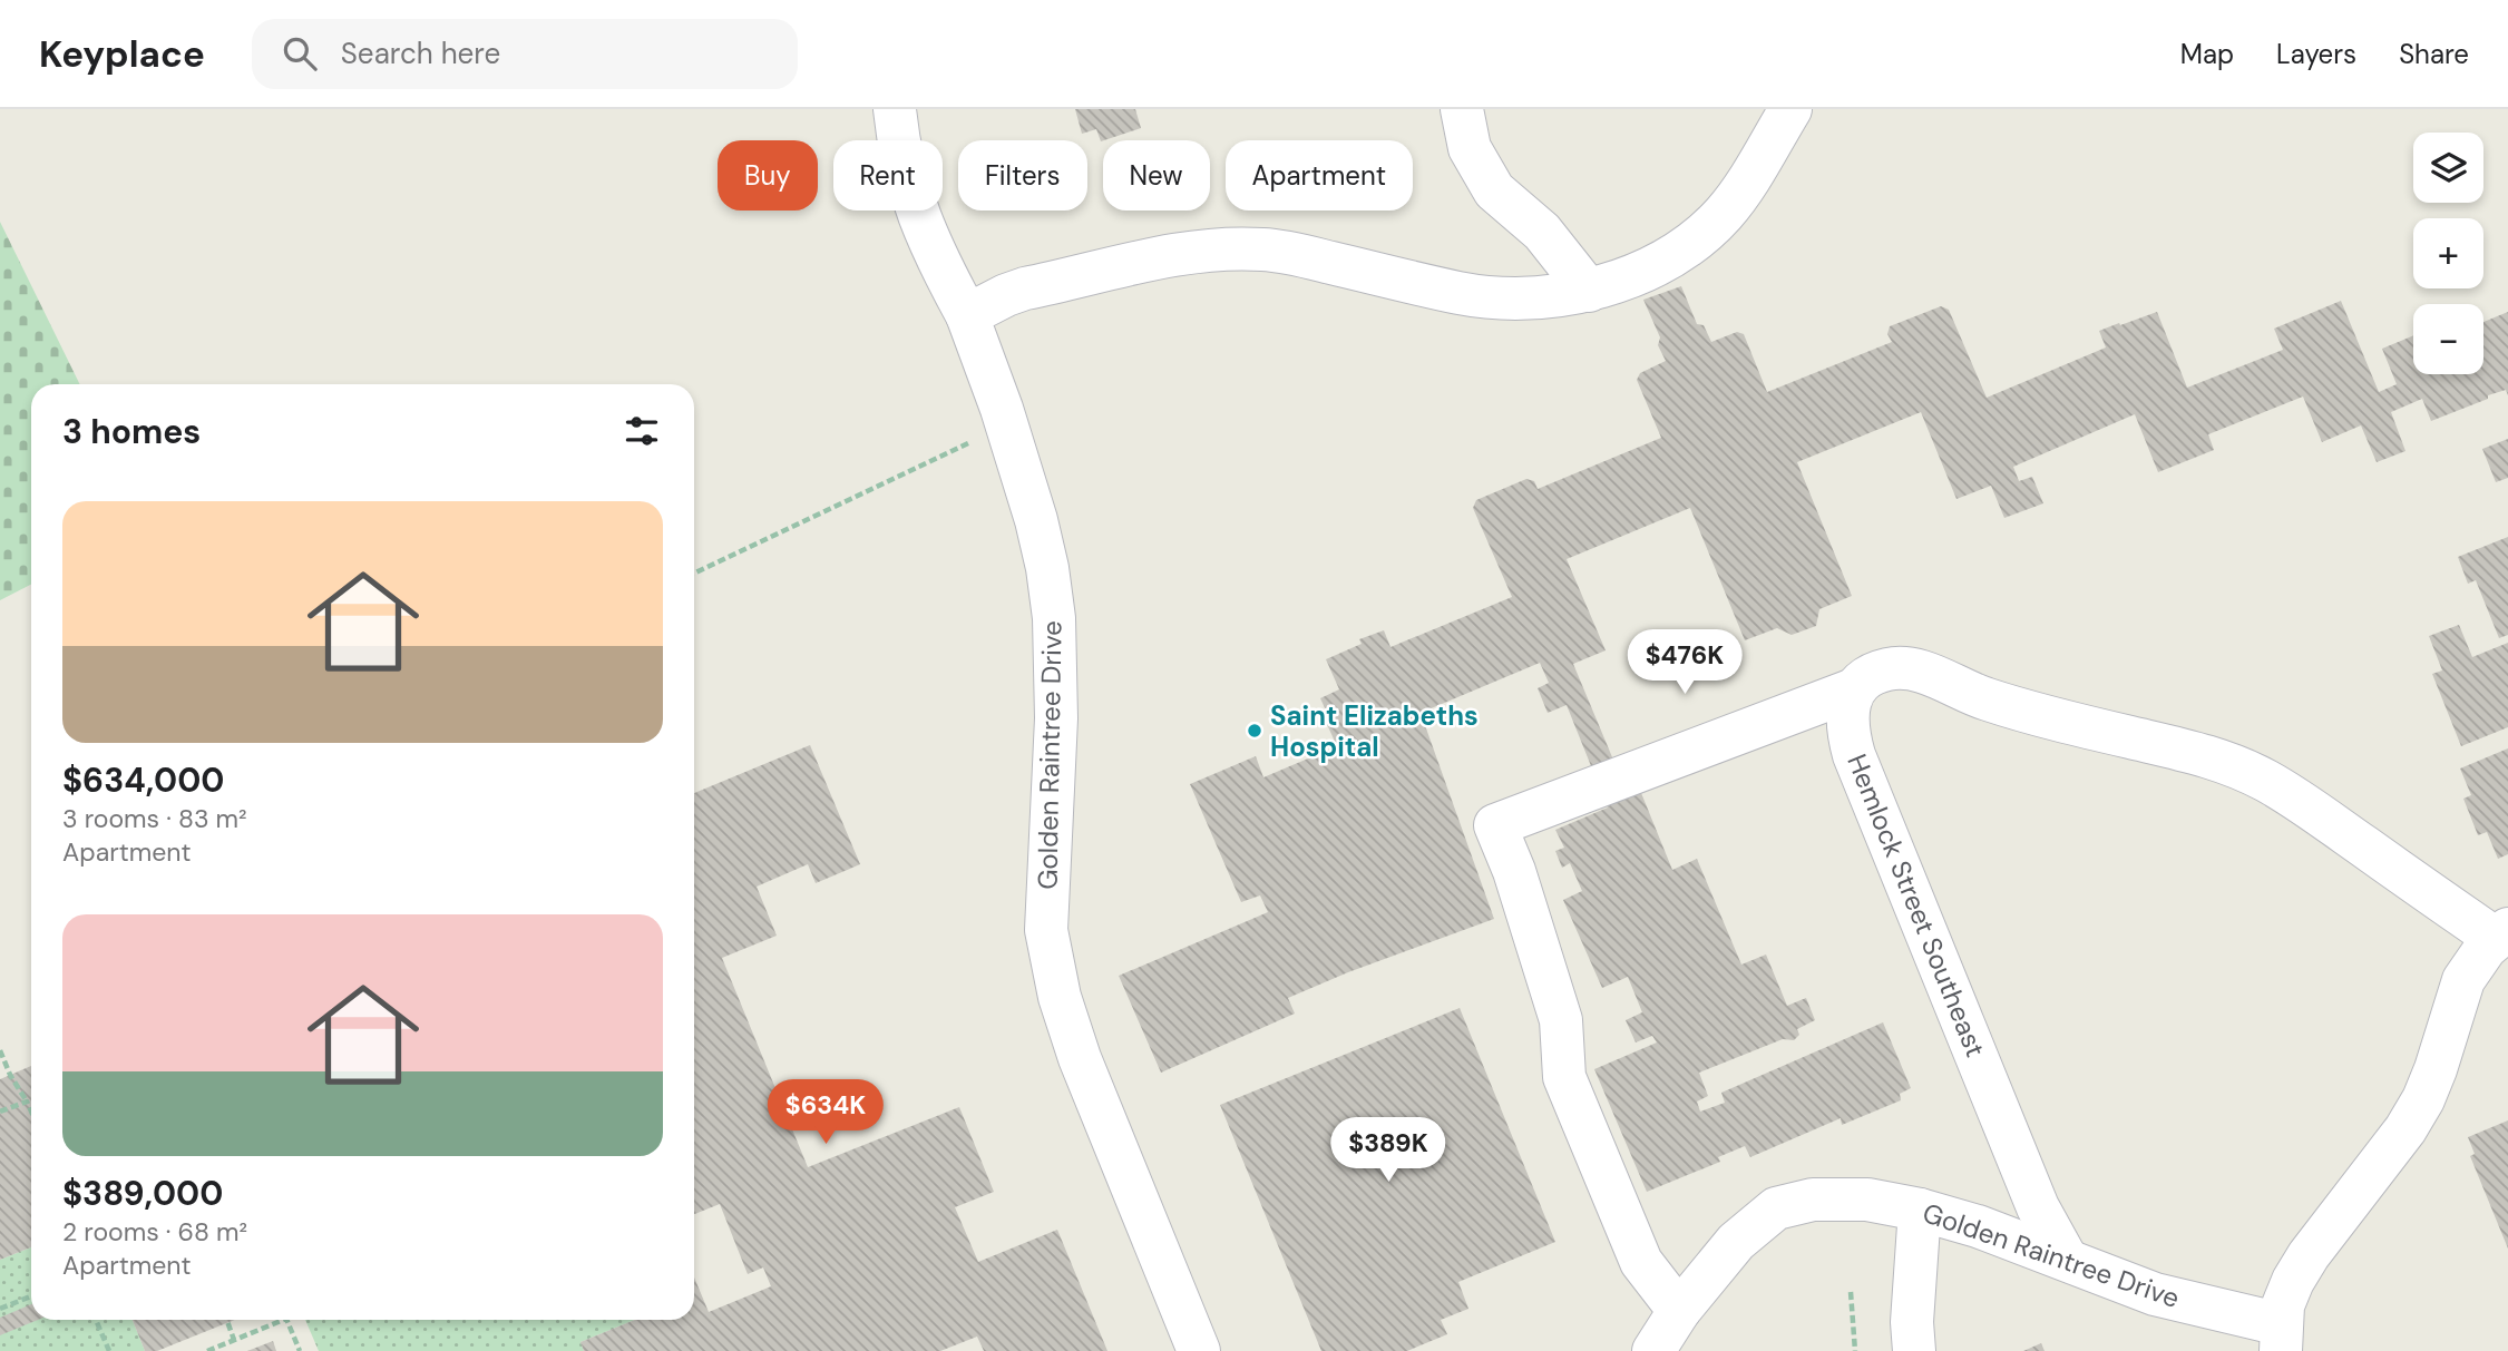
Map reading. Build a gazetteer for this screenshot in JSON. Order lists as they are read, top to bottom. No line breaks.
{"streets":{"lane":["Golden Raintree Drive","Hemlock Street Southeast"]},"crossings":[["Golden Raintree Drive","Hemlock Street Southeast"]],"places":["Saint Elizabeths Hospital"],"page":{"header":"Keyplace","search":"Search here","nav":["Map","Layers","Share"],"map_buttons":["+","−"],"chip":["Buy","Rent","Filters","New","Apartment"],"heading":"3 homes","list":[{"name":"$634,000","note":"3 rooms · 83 m² · Apartment"},{"name":"$389,000","note":"2 rooms · 68 m² · Apartment"}],"price":["$476K","$634K","$389K"]}}
